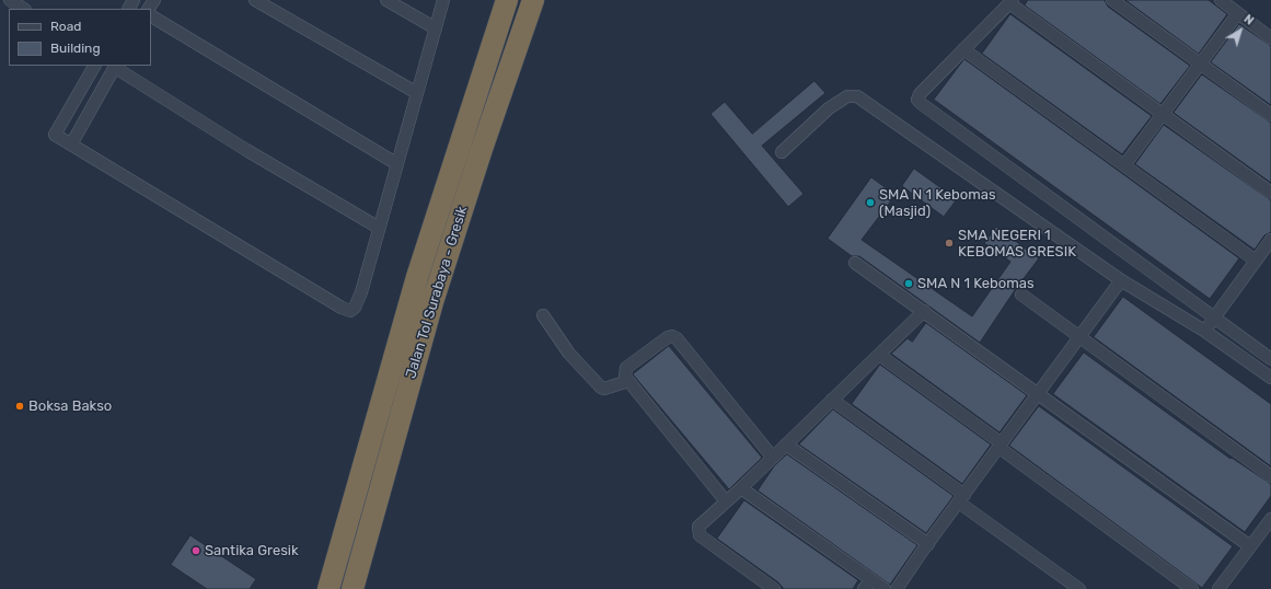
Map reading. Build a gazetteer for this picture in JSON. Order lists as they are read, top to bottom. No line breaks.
{"streets":{"highway":["Jalan Tol Surabaya - Gresik"]},"places":["SMA N 1 Kebomas (Masjid)","SMA NEGERI 1 KEBOMAS GRESIK","SMA N 1 Kebomas","Boksa Bakso","Santika Gresik"],"legend":["Road","Building"],"north":"top right"}
